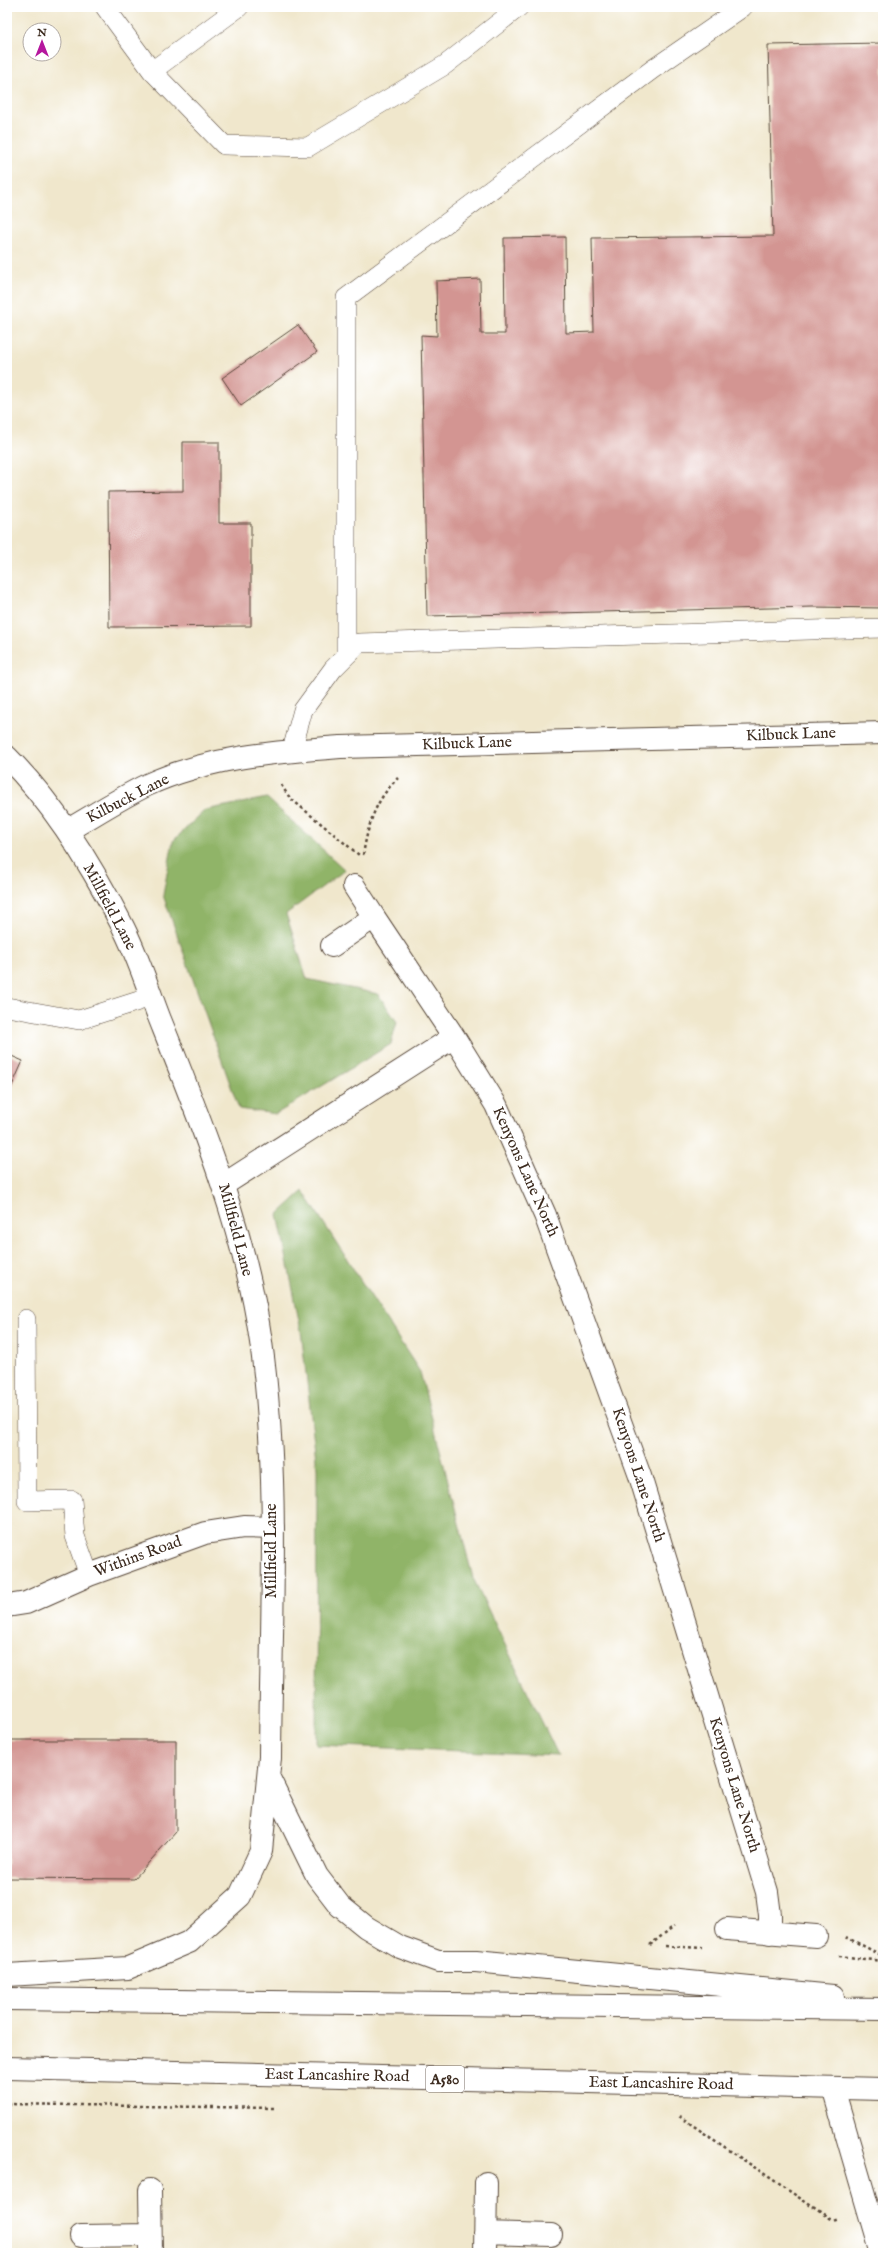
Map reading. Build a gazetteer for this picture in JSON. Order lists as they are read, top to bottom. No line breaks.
{"streets":{"main road":["Kilbuck Lane","Millfield Lane","Kenyons Lane North","Withins Road","East Lancashire Road","A580"]},"crossings":[["Kilbuck Lane","Millfield Lane"],["Millfield Lane","Withins Road"]],"north":"top"}
